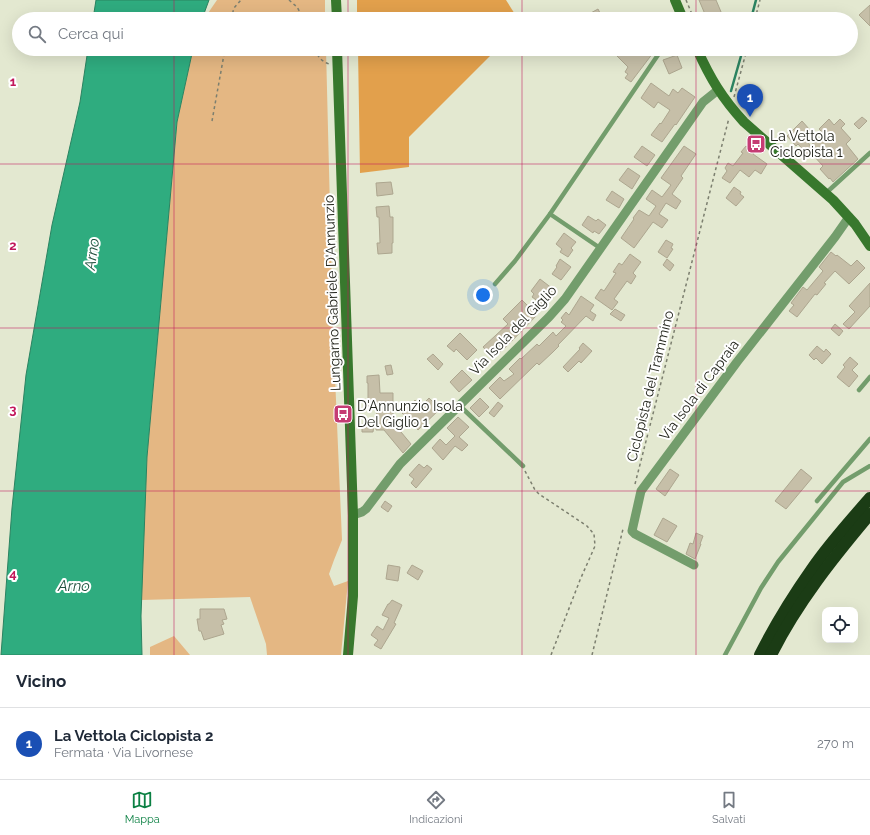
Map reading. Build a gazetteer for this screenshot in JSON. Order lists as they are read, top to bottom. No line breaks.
{"streets":{"main road":["Lungarno Gabriele D'Annunzio"],"street":["Via Isola del Giglio","Via Isola di Capraia"],"path":["Ciclopista del Trammino"]},"crossings":[["Lungarno Gabriele D'Annunzio","Via Isola del Giglio"]],"water":["Arno"],"places":{"bus stop":["La Vettola Ciclopista 1","D'Annunzio Isola Del Giglio 1"]},"page":{"search":"Cerca qui","pins":"1","heading":"Vicino","list":[{"mark":"1","name":"La Vettola Ciclopista 2","note":"Fermata · Via Livornese","value":"270 m"}],"nav":["Mappa","Indicazioni","Salvati"]},"grid":{"rows":["1","2","3","4"]}}
